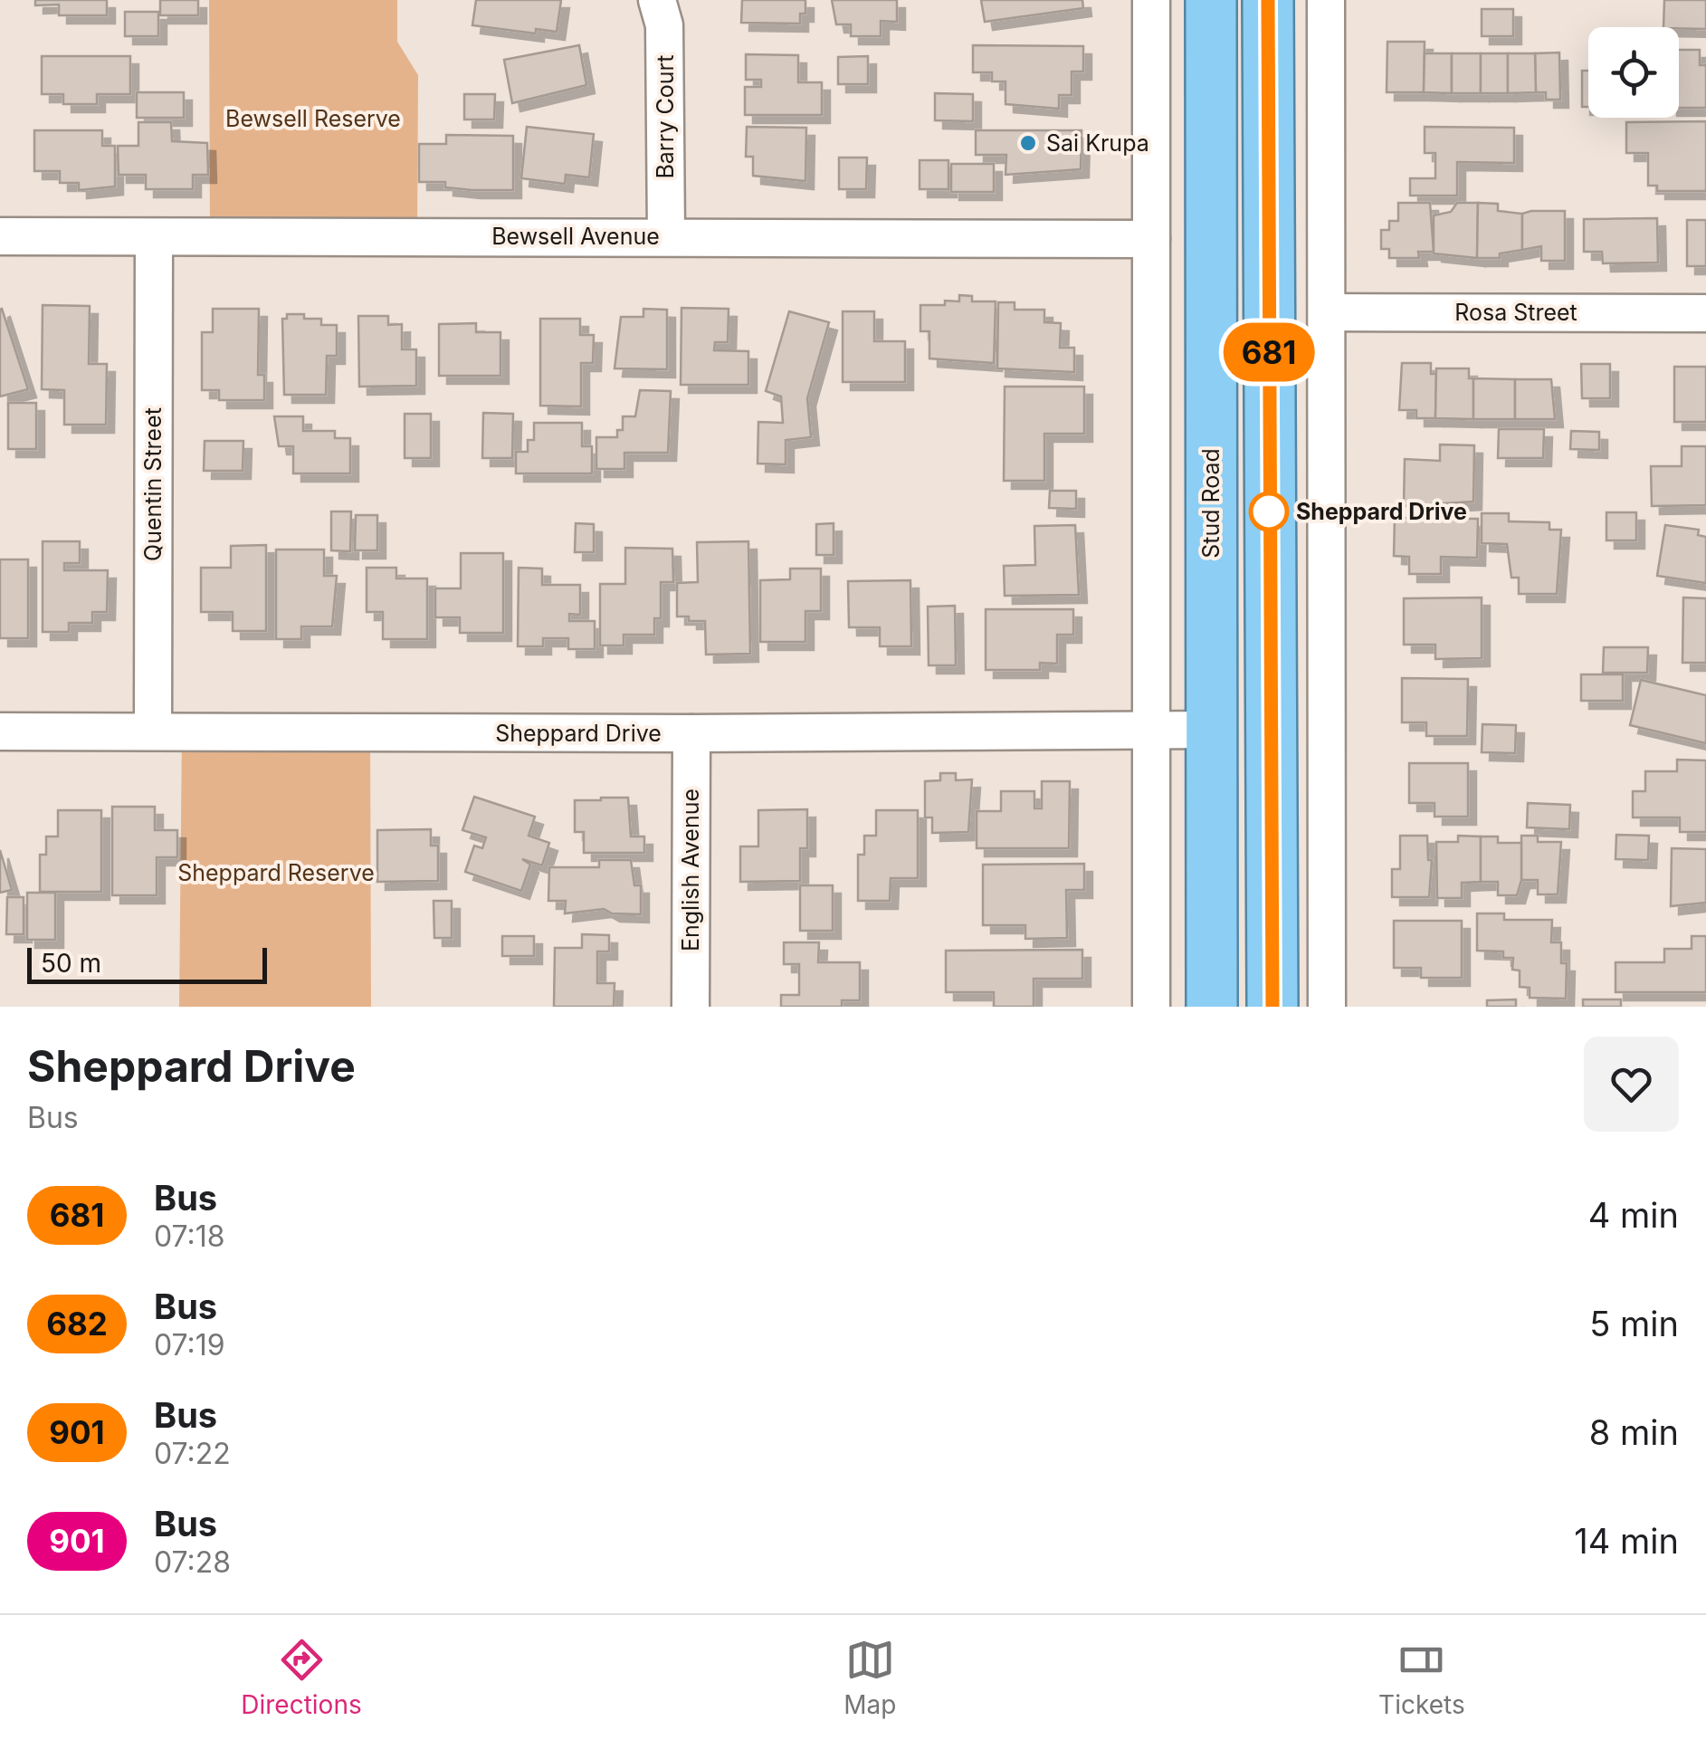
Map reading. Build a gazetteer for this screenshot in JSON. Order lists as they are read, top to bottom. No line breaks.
{"streets":{"highway":["Stud Road"],"street":["Barry Court","Bewsell Avenue","Rosa Street","Quentin Street","Sheppard Drive","English Avenue"]},"crossings":[["Barry Court","Bewsell Avenue"],["Bewsell Avenue","Quentin Street"],["Quentin Street","Sheppard Drive"],["Stud Road","Sheppard Drive"],["Sheppard Drive","English Avenue"]],"parks":["Bewsell Reserve","Sheppard Reserve"],"places":["Sai Krupa","Sheppard Drive"],"lines":["bus line 681"],"scale_bar":"50 m","page":{"on_map":"681","scale":"50 m","heading":["Sheppard Drive","Bus"],"list":[{"mark":"681","name":"Bus","note":"07:18","value":"4 min"},{"mark":"682","name":"Bus","note":"07:19","value":"5 min"},{"mark":"901","name":"Bus","note":"07:22","value":"8 min"},{"mark":"901","name":"Bus","note":"07:28","value":"14 min"}],"tabs":["Directions","Map","Tickets"]}}
